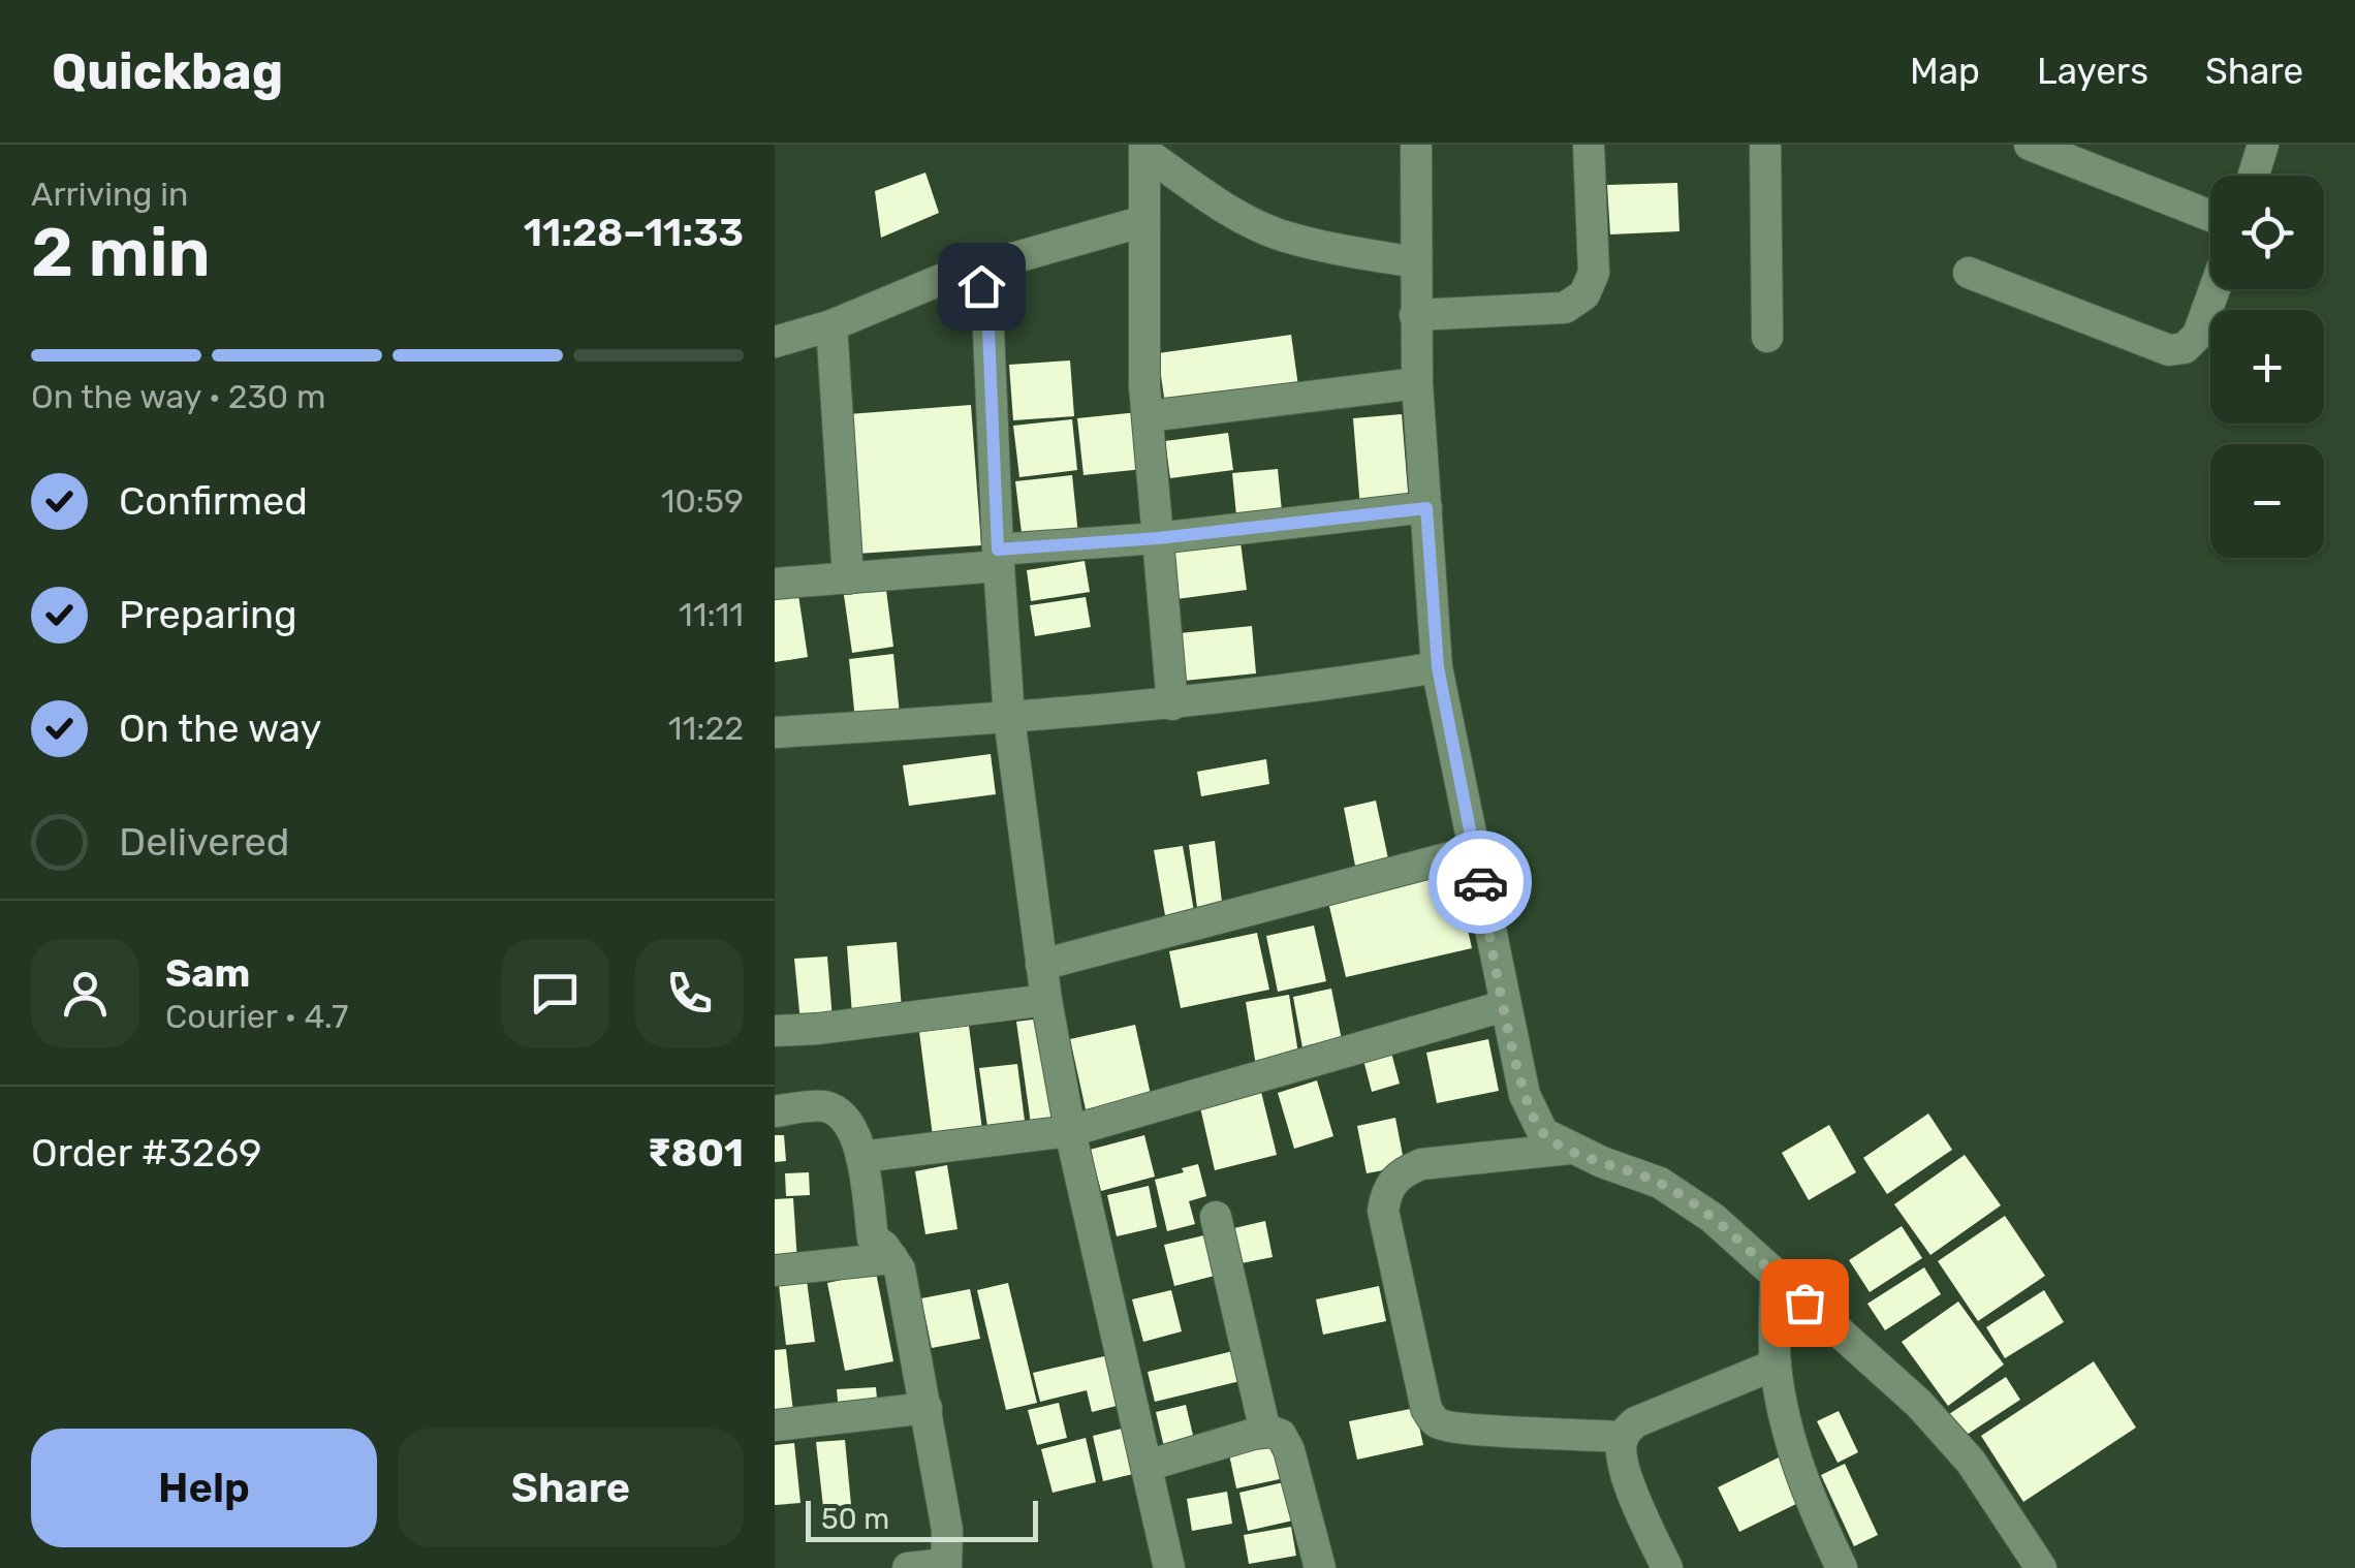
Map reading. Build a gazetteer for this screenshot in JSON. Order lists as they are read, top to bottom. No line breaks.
{"scale_bar":"50 m","page":{"header":"Quickbag","nav":["Map","Layers","Share"],"heading":["2 min","Arriving in","11:28–11:33"],"panel":["Sam","Courier · 4.7","Order #3269","₹801"],"map_buttons":["+","−"],"bar":"On the way · 230 m","list":[["Confirmed","10:59"],["Preparing","11:11"],["On the way","11:22"],"Delivered"],"buttons":["Help","Share"],"scale":"50 m"}}
